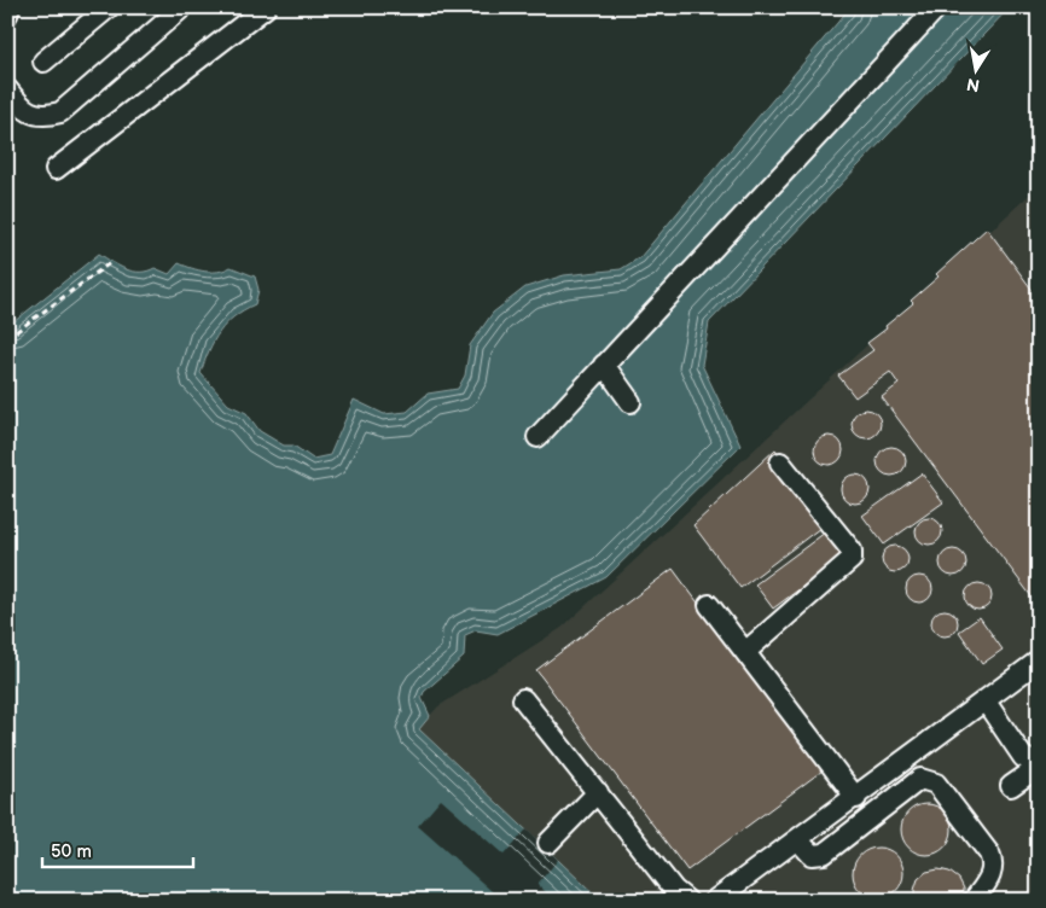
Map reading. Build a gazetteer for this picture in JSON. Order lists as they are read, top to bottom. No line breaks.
{"scale_bar":"50 m","north":"bottom"}
